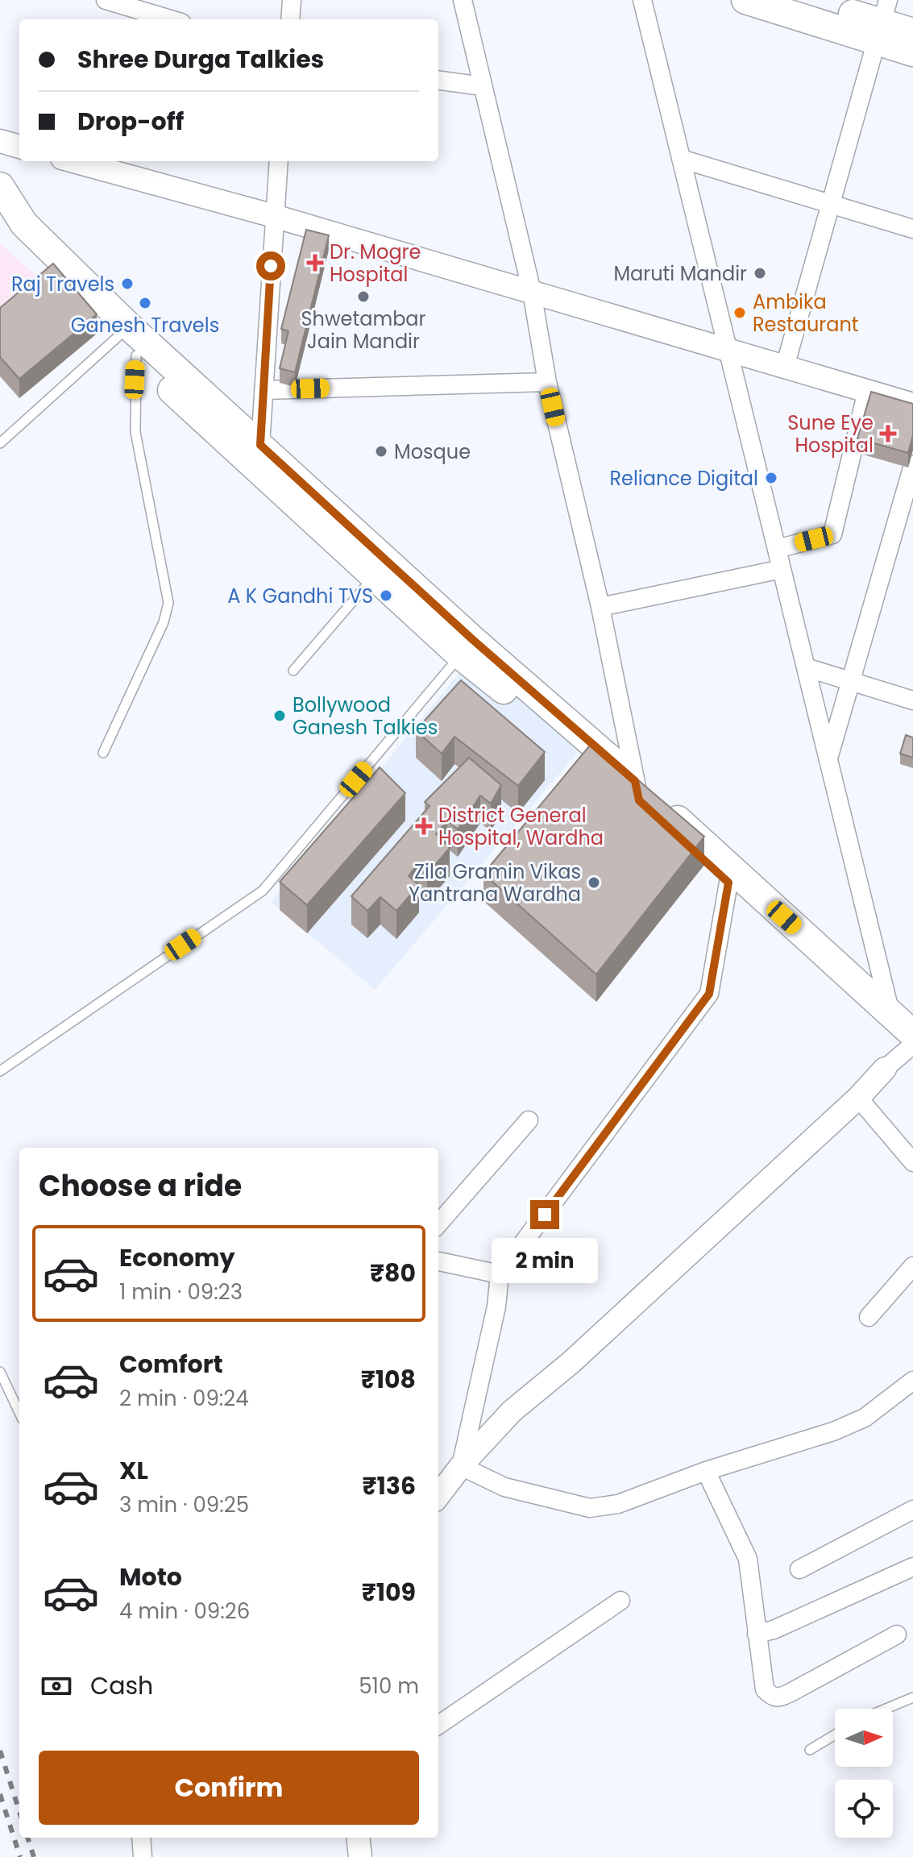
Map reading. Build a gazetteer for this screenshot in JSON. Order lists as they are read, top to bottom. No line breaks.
{"places":{"health":["Dr. Mogre Hospital","Sune Eye Hospital","District General Hospital, Wardha"],"other":["Maruti Mandir","Raj Travels","Shwetambar Jain Mandir","Ganesh Travels","Ambika Restaurant","Mosque","Reliance Digital","A K Gandhi TVS","Bollywood Ganesh Talkies","Zila Gramin Vikas Yantrana Wardha"]},"north":"right","page":{"banner":["Shree Durga Talkies","Drop-off"],"heading":"Choose a ride","list":[{"name":"Economy","note":"1 min · 09:23","value":"₹80"},{"name":"Comfort","note":"2 min · 09:24","value":"₹108"},{"name":"XL","note":"3 min · 09:25","value":"₹136"},{"name":"Moto","note":"4 min · 09:26","value":"₹109"}],"bubble":"2 min","pay":["Cash","510 m"],"buttons":"Confirm"}}
